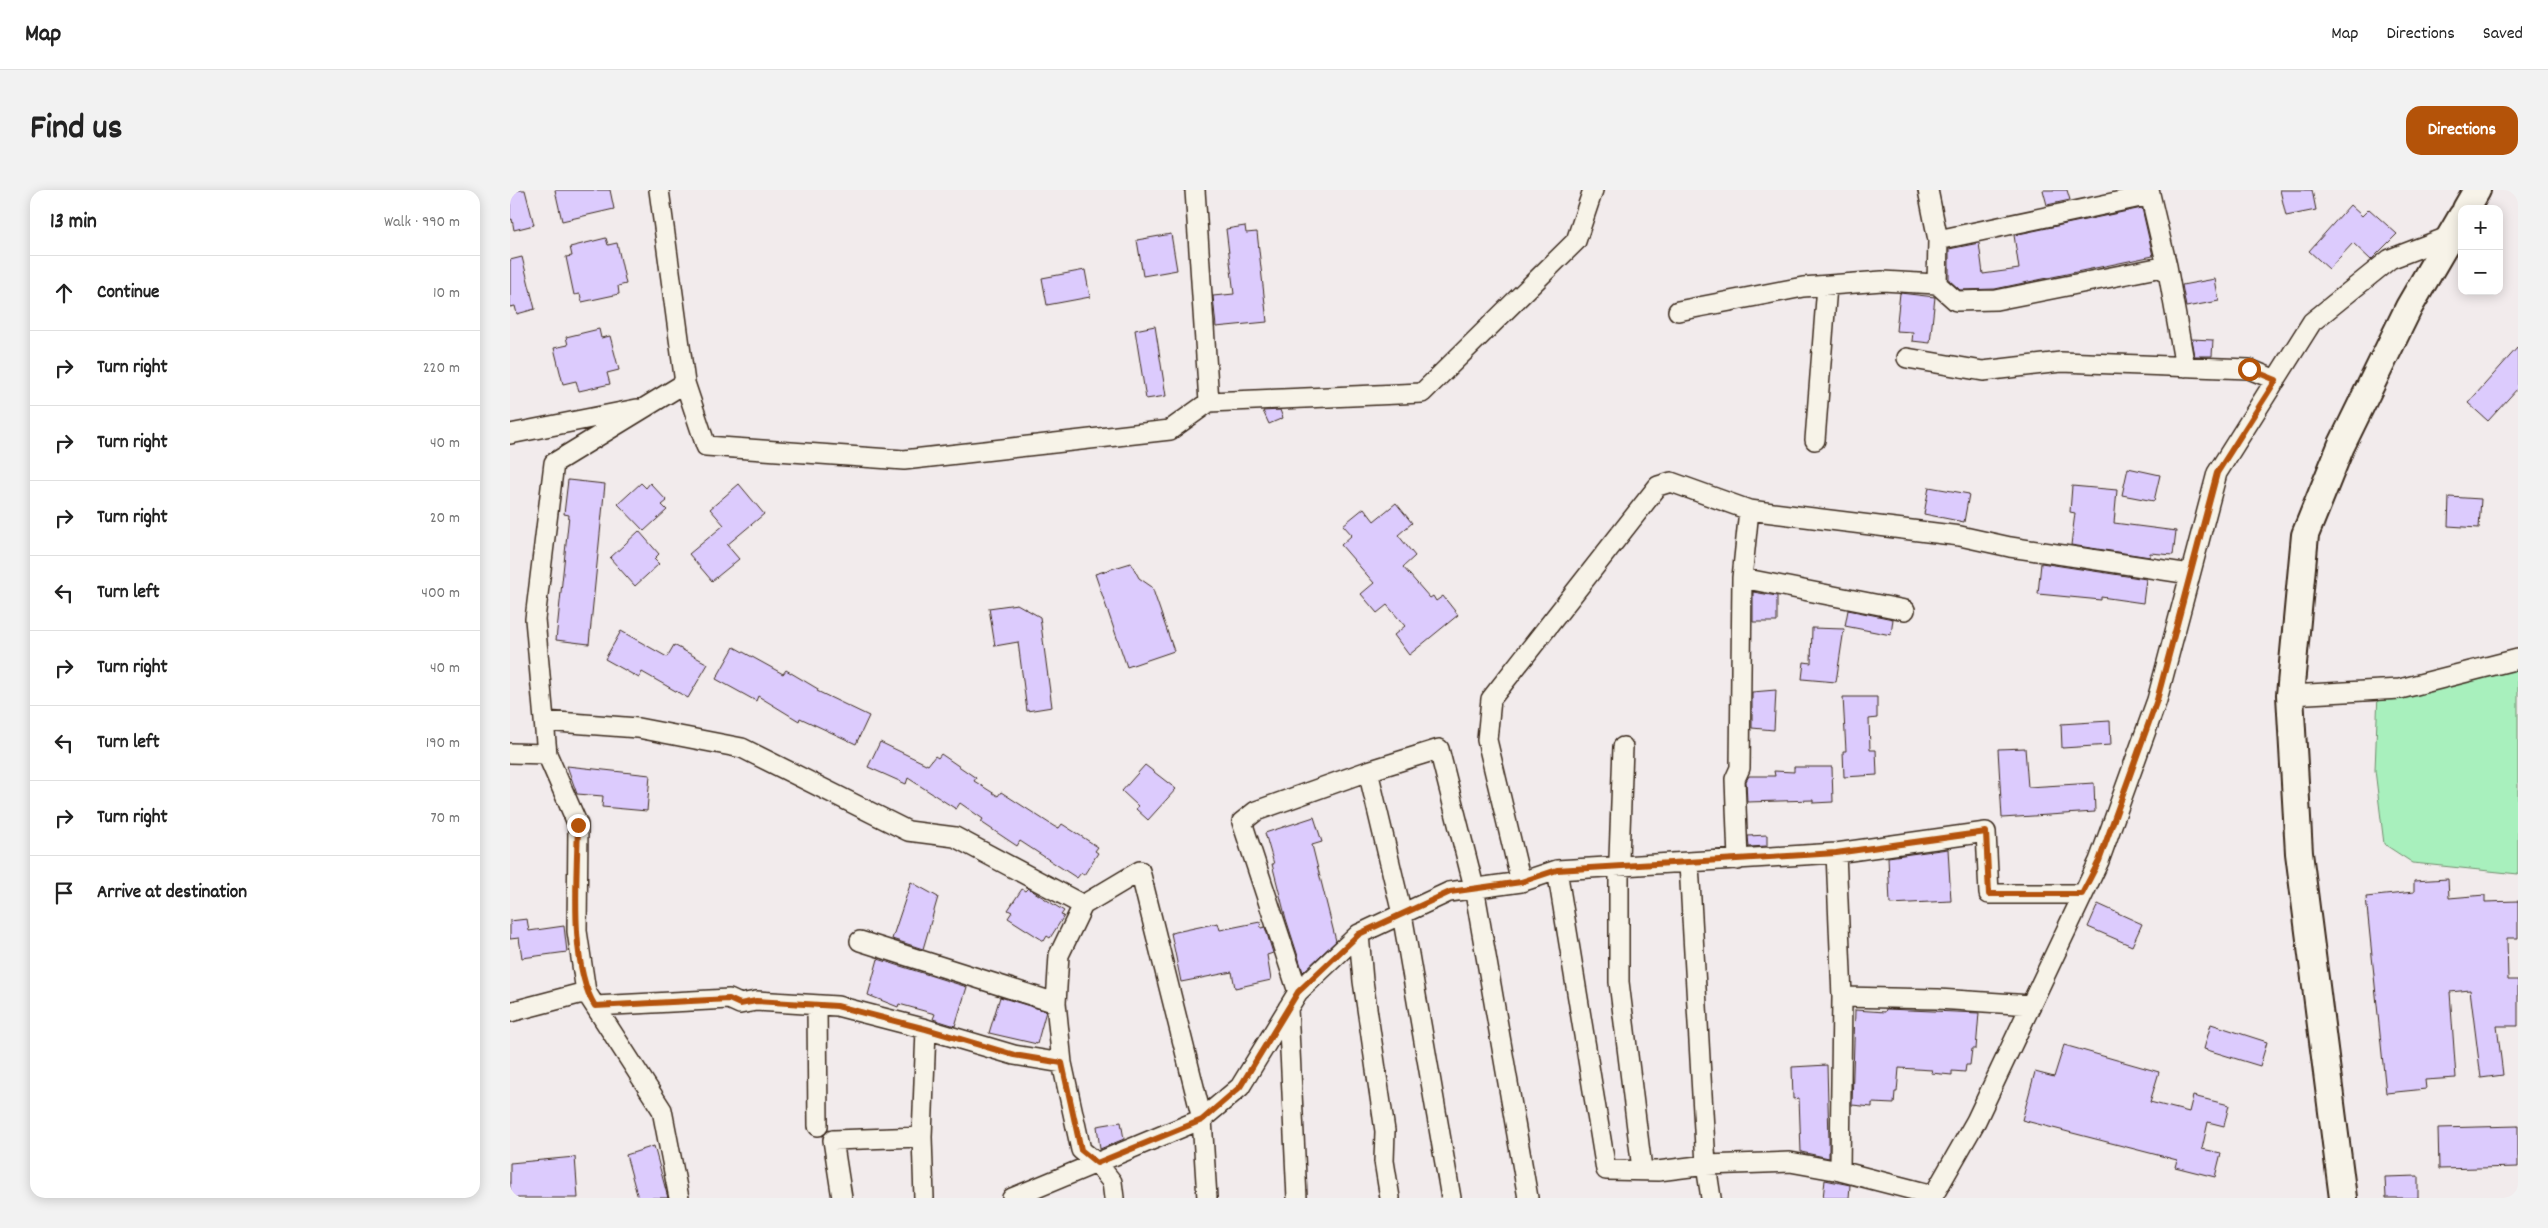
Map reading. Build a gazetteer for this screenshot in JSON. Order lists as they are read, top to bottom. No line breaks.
{"page":{"header":"Map","nav":["Map","Directions","Saved"],"title":"Find us","buttons":"Directions","heading":["13 min","Walk · 990 m"],"map_buttons":["+","−"],"list":[["Continue","10 m"],["Turn right","220 m"],["Turn right","40 m"],["Turn right","20 m"],["Turn left","400 m"],["Turn right","40 m"],["Turn left","190 m"],["Turn right","70 m"],"Arrive at destination"]}}
